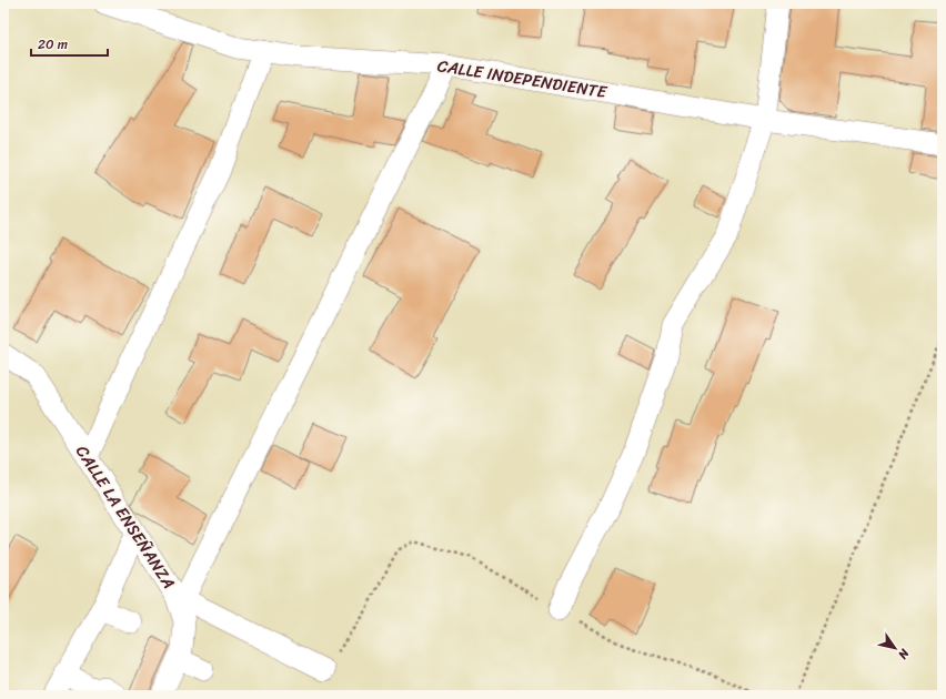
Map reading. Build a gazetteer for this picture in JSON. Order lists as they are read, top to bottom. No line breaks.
{"streets":{"street":["CALLE INDEPENDIENTE","CALLE LA ENSEÑANZA"]},"scale_bar":"20 m","north":"bottom right"}
